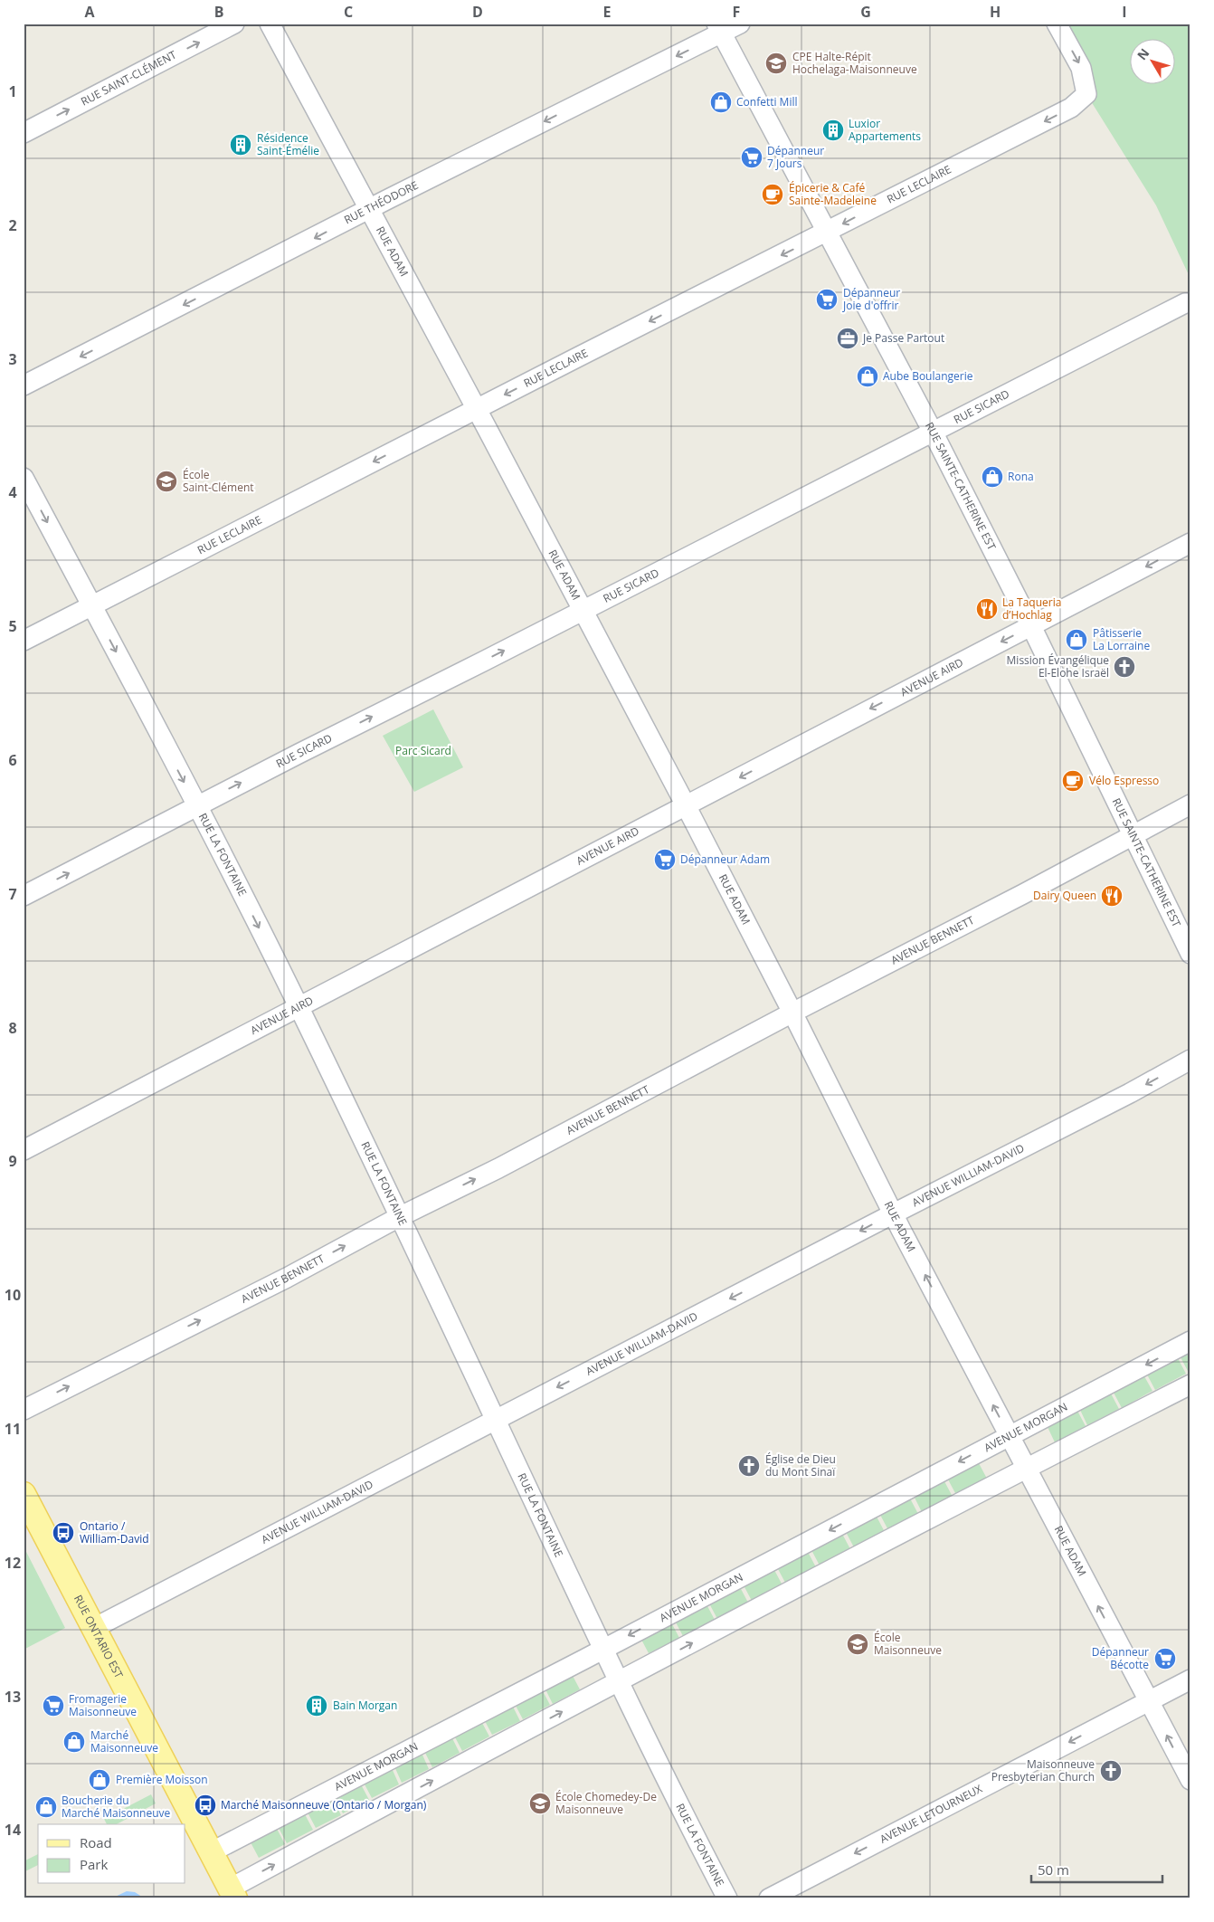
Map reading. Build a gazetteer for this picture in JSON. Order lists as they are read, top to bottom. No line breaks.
{"streets":{"main road":["RUE ONTARIO EST"],"street":["RUE SAINT-CLÉMENT","RUE LECLAIRE","RUE THÉODORE","RUE ADAM","RUE SICARD","RUE SAINTE-CATHERINE EST","AVENUE AIRD","RUE LA FONTAINE","AVENUE BENNETT","AVENUE WILLIAM-DAVID","AVENUE MORGAN","AVENUE LETOURNEUX"]},"crossings":[["RUE LECLAIRE","RUE ADAM"],["RUE LECLAIRE","RUE SAINTE-CATHERINE EST"],["RUE LECLAIRE","RUE LA FONTAINE"],["RUE THÉODORE","RUE ADAM"],["RUE THÉODORE","RUE SAINTE-CATHERINE EST"],["RUE ADAM","RUE SICARD"],["RUE ADAM","AVENUE AIRD"],["RUE ADAM","AVENUE BENNETT"],["RUE ADAM","AVENUE WILLIAM-DAVID"],["RUE ADAM","AVENUE MORGAN"],["RUE ADAM","AVENUE LETOURNEUX"],["RUE SICARD","RUE SAINTE-CATHERINE EST"],["RUE SICARD","RUE LA FONTAINE"],["RUE SAINTE-CATHERINE EST","AVENUE AIRD"],["RUE SAINTE-CATHERINE EST","AVENUE BENNETT"],["AVENUE AIRD","RUE LA FONTAINE"],["RUE LA FONTAINE","AVENUE BENNETT"],["RUE LA FONTAINE","AVENUE WILLIAM-DAVID"],["RUE LA FONTAINE","AVENUE MORGAN"],["AVENUE WILLIAM-DAVID","RUE ONTARIO EST"],["AVENUE MORGAN","RUE ONTARIO EST"]],"one_way":["RUE SAINT-CLÉMENT","RUE LECLAIRE","RUE THÉODORE","RUE SICARD","AVENUE AIRD","RUE LA FONTAINE","AVENUE BENNETT","AVENUE WILLIAM-DAVID","AVENUE LETOURNEUX"],"parks":["Parc Sicard"],"places":{"school or university":["CPE Halte-Répit Hochelaga-Maisonneuve","École Saint-Clément","École Maisonneuve","École Chomedey-De Maisonneuve"],"shop":["Confetti Mill","Aube Boulangerie","Rona","Pâtisserie La Lorraine","Marché Maisonneuve","Première Moisson","Boucherie du Marché Maisonneuve"],"building":["Luxior Appartements","Résidence Saint-Émélie","Bain Morgan"],"supermarket":["Dépanneur 7 Jours","Dépanneur Joie d'offrir","Dépanneur Adam","Dépanneur Bécotte","Fromagerie Maisonneuve"],"cafe":["Épicerie & Café Sainte-Madeleine","Vélo Espresso"],"office":["Je Passe Partout"],"restaurant":["La Taqueria d’Hochlag","Dairy Queen"],"church":["Mission Évangélique El-Elohe Israël","Église de Dieu du Mont Sinaï","Maisonneuve Presbyterian Church"],"bus stop":["Ontario / William-David","Marché Maisonneuve (Ontario / Morgan)"]},"legend":["Road","Park"],"scale_bar":"50 m","north":"top left","grid":{"columns":["A","B","C","D","E","F","G","H","I"],"rows":["1","2","3","4","5","6","7","8","9","10","11","12","13","14"]}}
